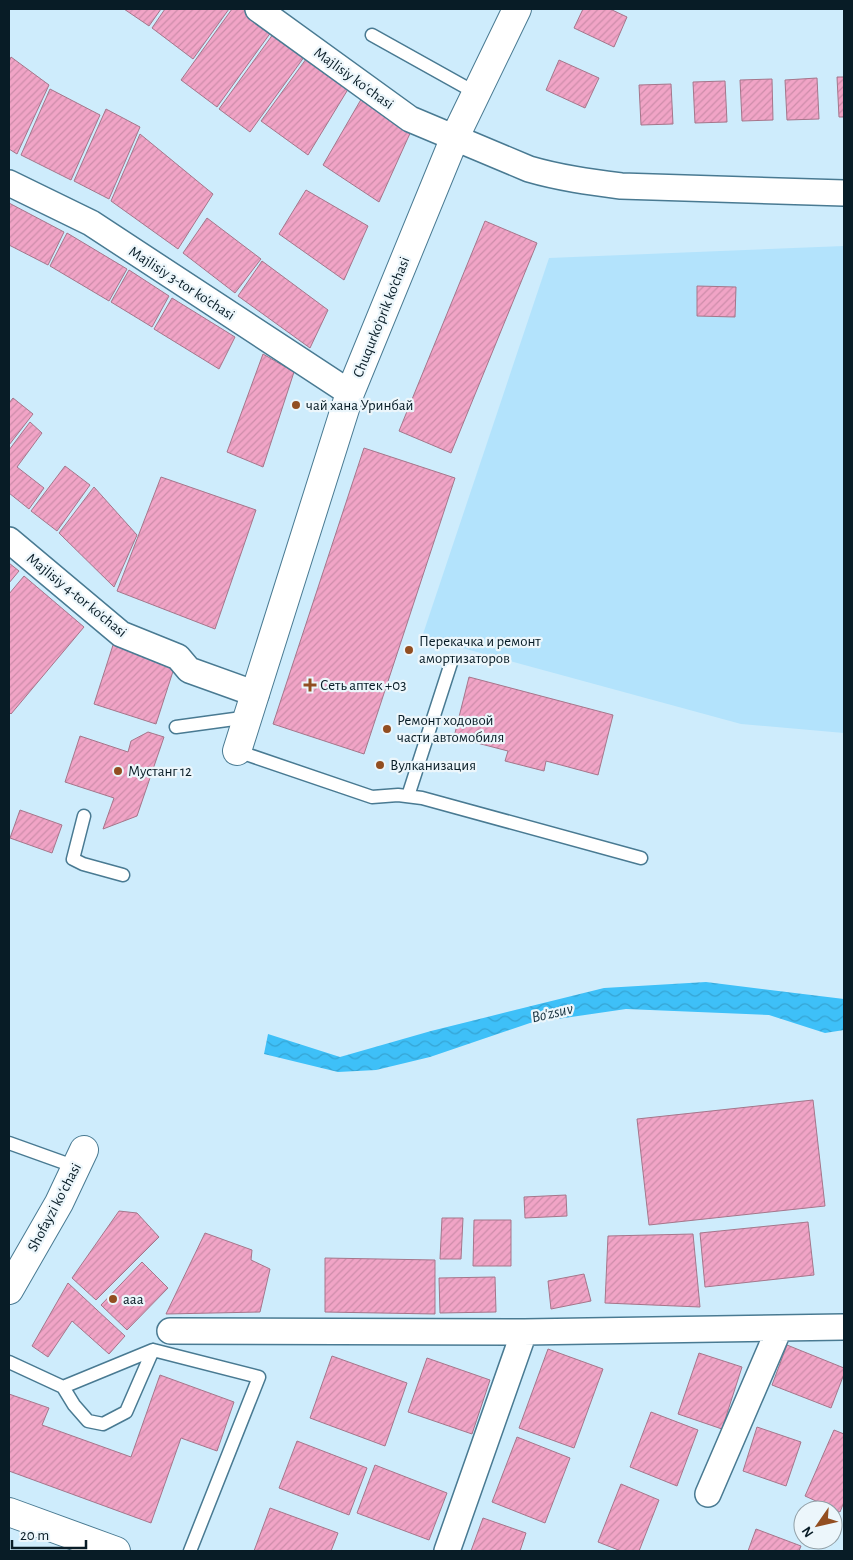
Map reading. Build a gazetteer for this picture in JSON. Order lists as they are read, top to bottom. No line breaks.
{"streets":{"street":["Majlisiy koʻchasi","Majlisiy 3-tor ko'chasi","Chuqurko'prik ko'chasi","Majlisiy 4-tor ko'chasi","Shofayzi koʻchasi"]},"crossings":[["Majlisiy koʻchasi","Chuqurko'prik ko'chasi"],["Majlisiy 3-tor ko'chasi","Chuqurko'prik ko'chasi"],["Chuqurko'prik ko'chasi","Majlisiy 4-tor ko'chasi"]],"water":["Bo'zsuv"],"places":{"other":["чай хана Уринбай","Перекачка и ремонт амортизаторов","Ремонт ходовой части автомобиля","Вулканизация","Мустанг 12","ааа"],"health":["Сеть аптек +03"]},"scale_bar":"20 m","north":"bottom left"}
